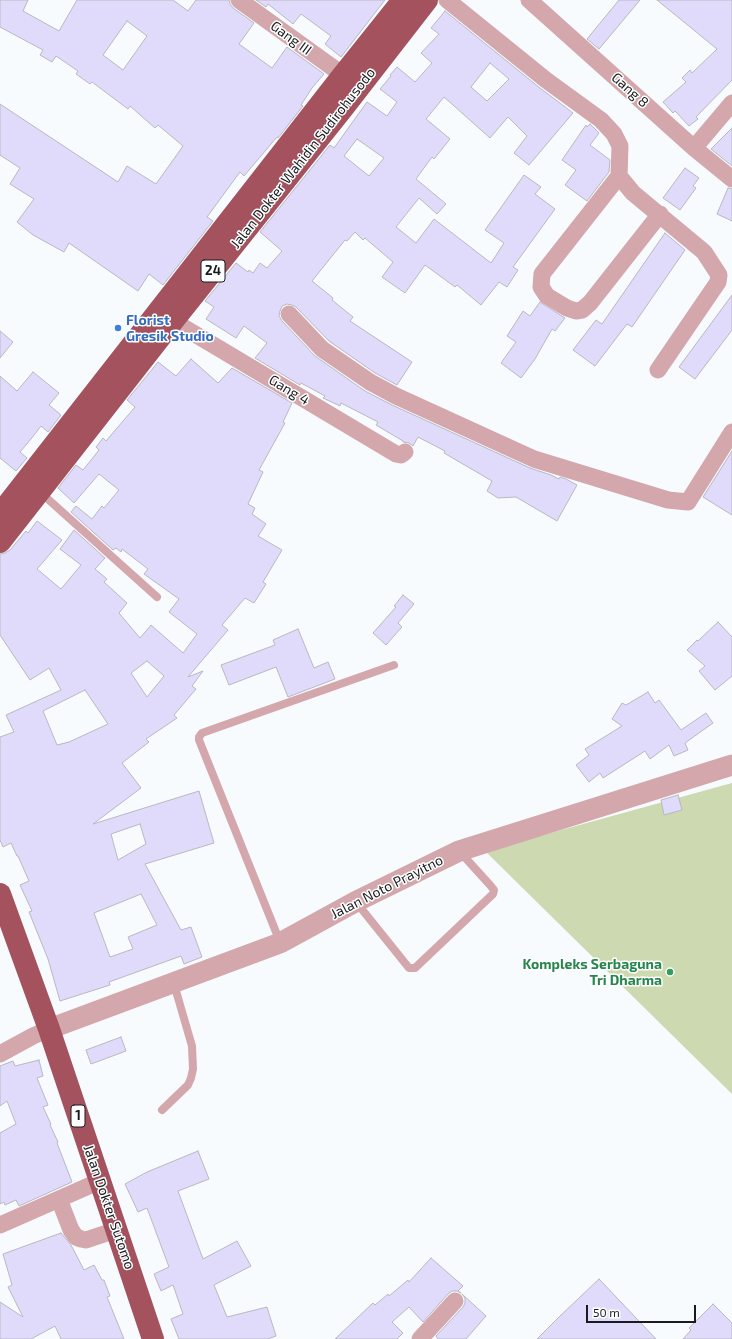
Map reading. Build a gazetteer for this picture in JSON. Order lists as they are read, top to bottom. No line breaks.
{"streets":{"highway":["Jalan Dokter Wahidin Sudirohusodo","24","1","Jalan Dokter Sutomo"],"street":["Gang III","Gang 8","Gang 4","Jalan Noto Prayitno"]},"crossings":[["Gang III","Jalan Dokter Wahidin Sudirohusodo"],["Jalan Dokter Wahidin Sudirohusodo","Gang 4"],["Jalan Noto Prayitno","Jalan Dokter Sutomo"]],"places":["Florist Gresik Studio","Kompleks Serbaguna Tri Dharma"],"scale_bar":"50 m"}
